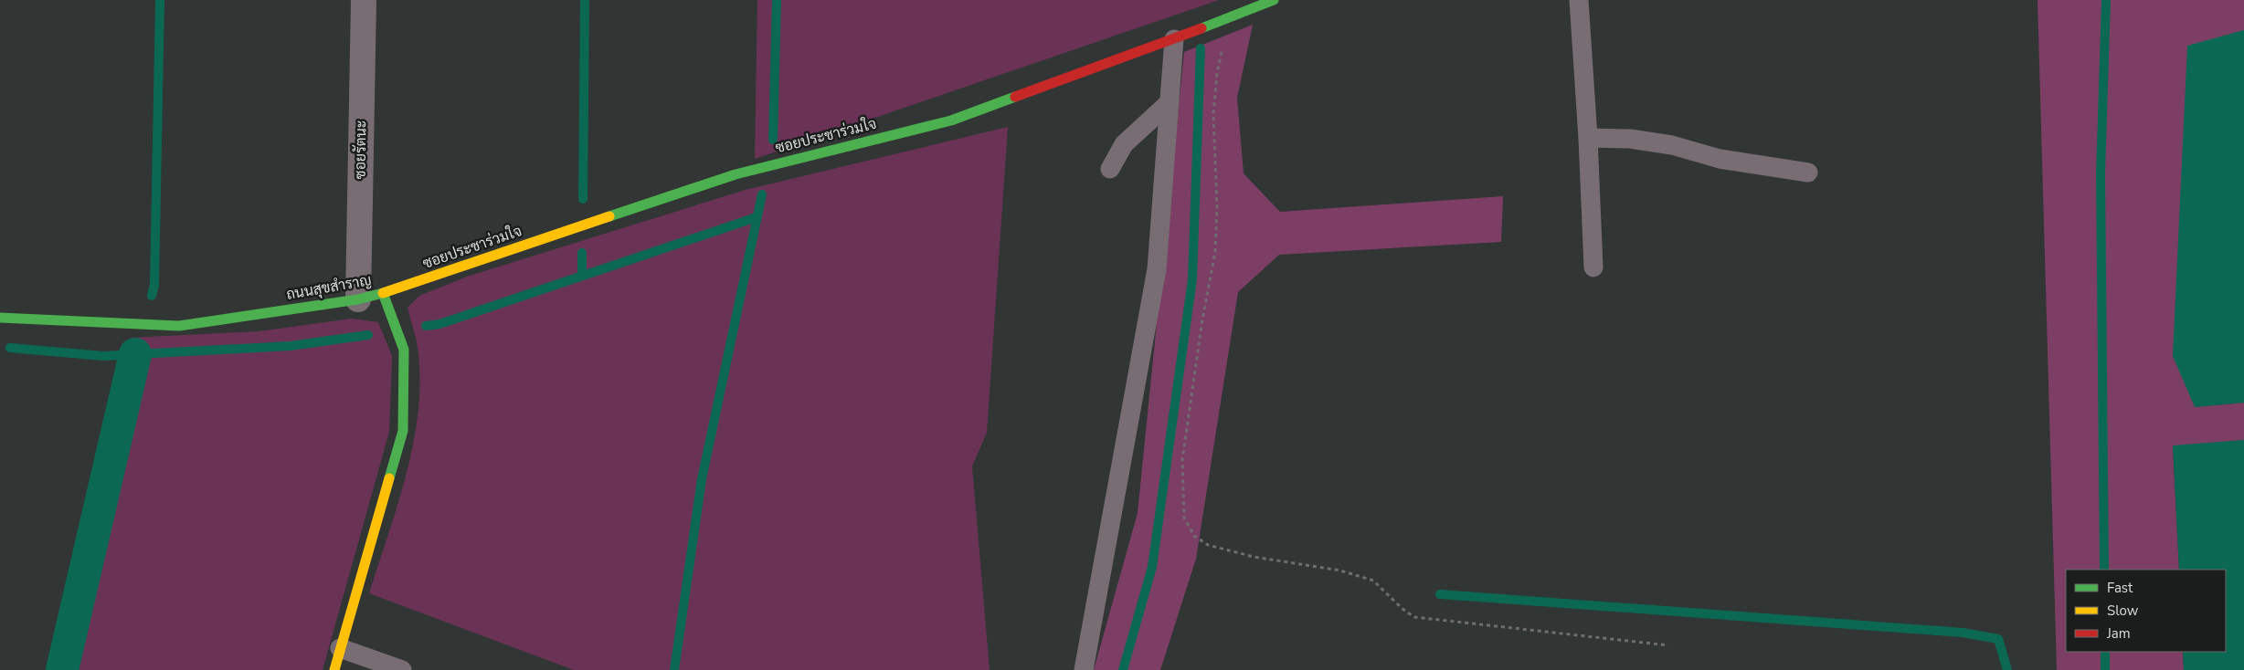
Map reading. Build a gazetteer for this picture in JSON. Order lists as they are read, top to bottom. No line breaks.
{"streets":{"street":["ซอยประชาร่วมใจ","ซอยรัตนะ","ถนนสุขสำราญ"]},"crossings":[["ซอยประชาร่วมใจ","ถนนสุขสำราญ"],["ซอยรัตนะ","ถนนสุขสำราญ"]],"legend":["Fast","Slow","Jam"]}
